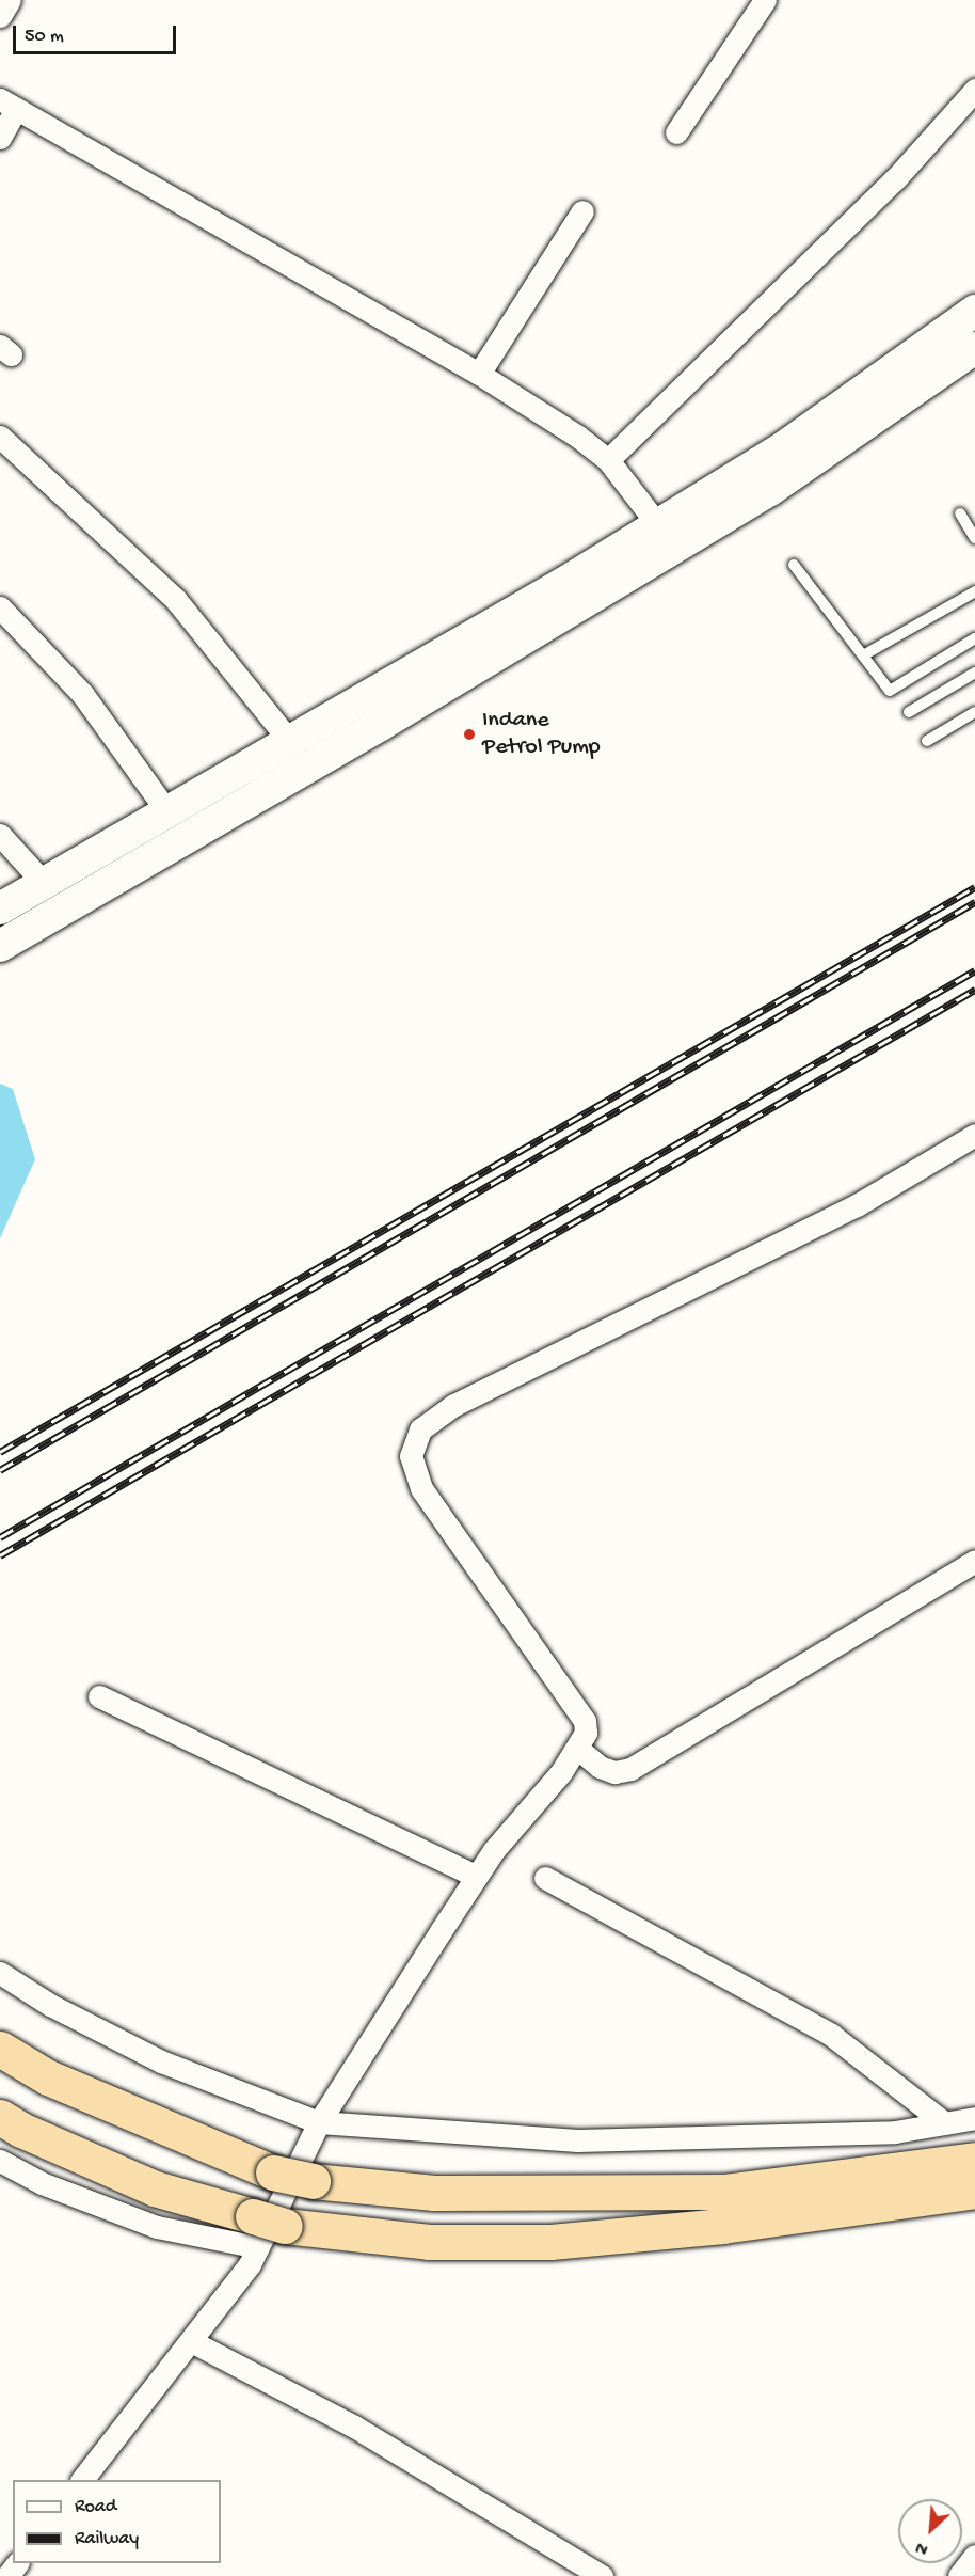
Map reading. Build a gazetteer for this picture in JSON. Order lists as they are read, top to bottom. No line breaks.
{"places":["Indane Petrol Pump"],"legend":["Road","Railway"],"scale_bar":"50 m","north":"bottom left"}
